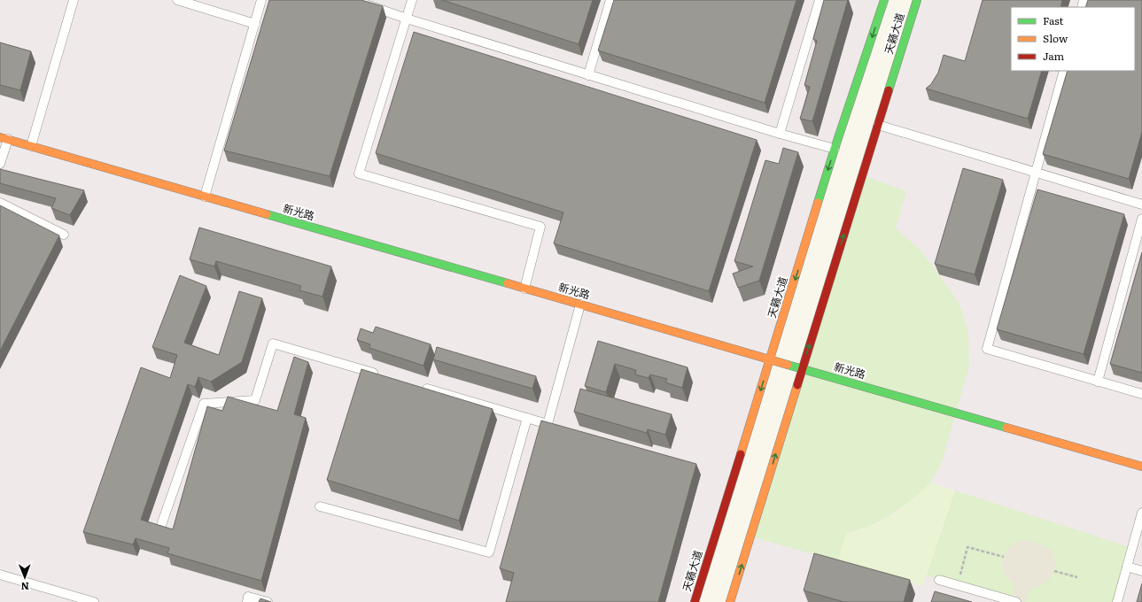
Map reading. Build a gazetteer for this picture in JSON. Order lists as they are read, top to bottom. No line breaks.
{"streets":{"main road":["天籁大道","新光路"]},"crossings":[["天籁大道","新光路"]],"legend":["Fast","Slow","Jam"],"north":"bottom"}
